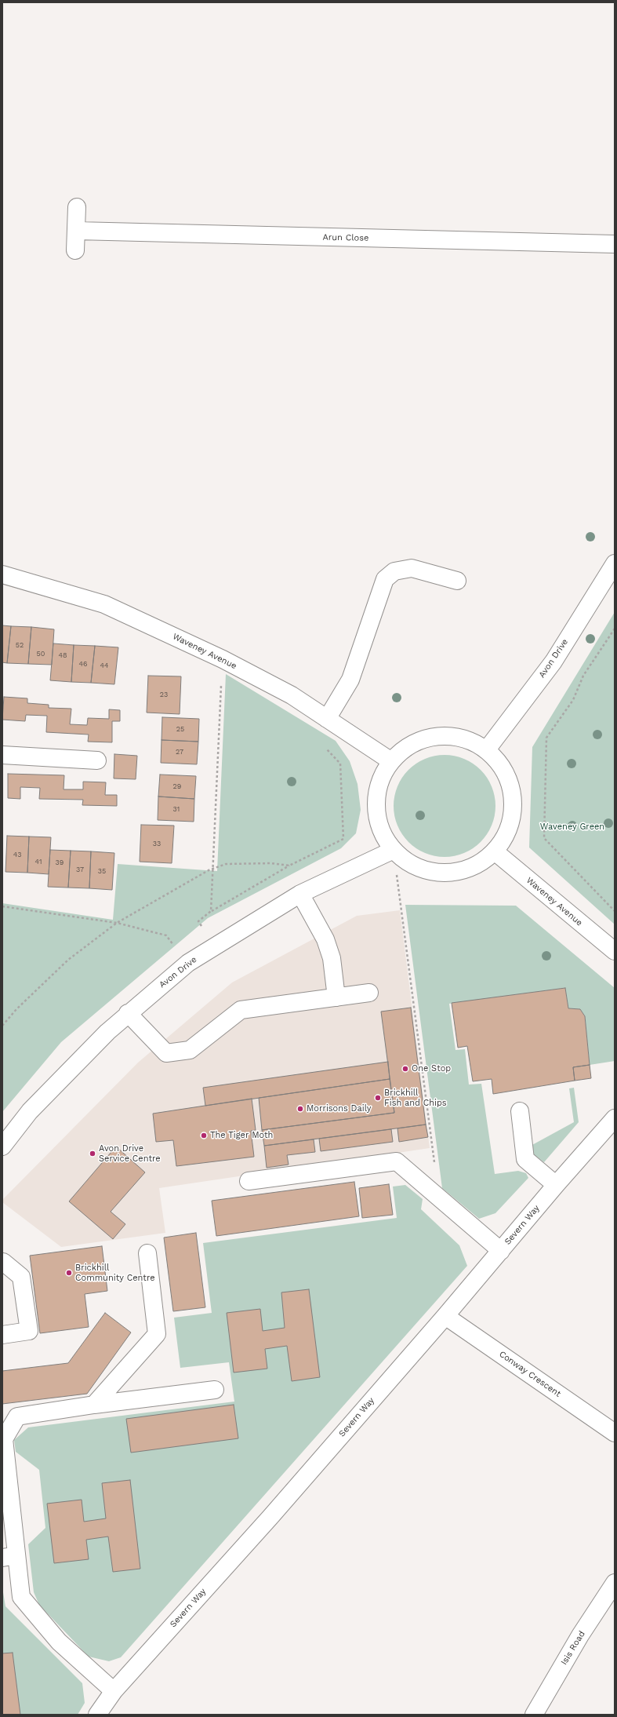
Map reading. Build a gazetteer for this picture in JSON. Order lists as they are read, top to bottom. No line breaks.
{"streets":{"street":["Arun Close","Waveney Avenue","Avon Drive","Severn Way","Conway Crescent","Isis Road"]},"crossings":[["Severn Way","Conway Crescent"]],"parks":["Waveney Green"],"places":["One Stop","Brickhill Fish and Chips","Morrisons Daily","The Tiger Moth","Avon Drive Service Centre","Brickhill Community Centre"],"house_numbers":["52","50","48","46","44","23","25","27","29","31","33","43","41","39","37","35"]}
